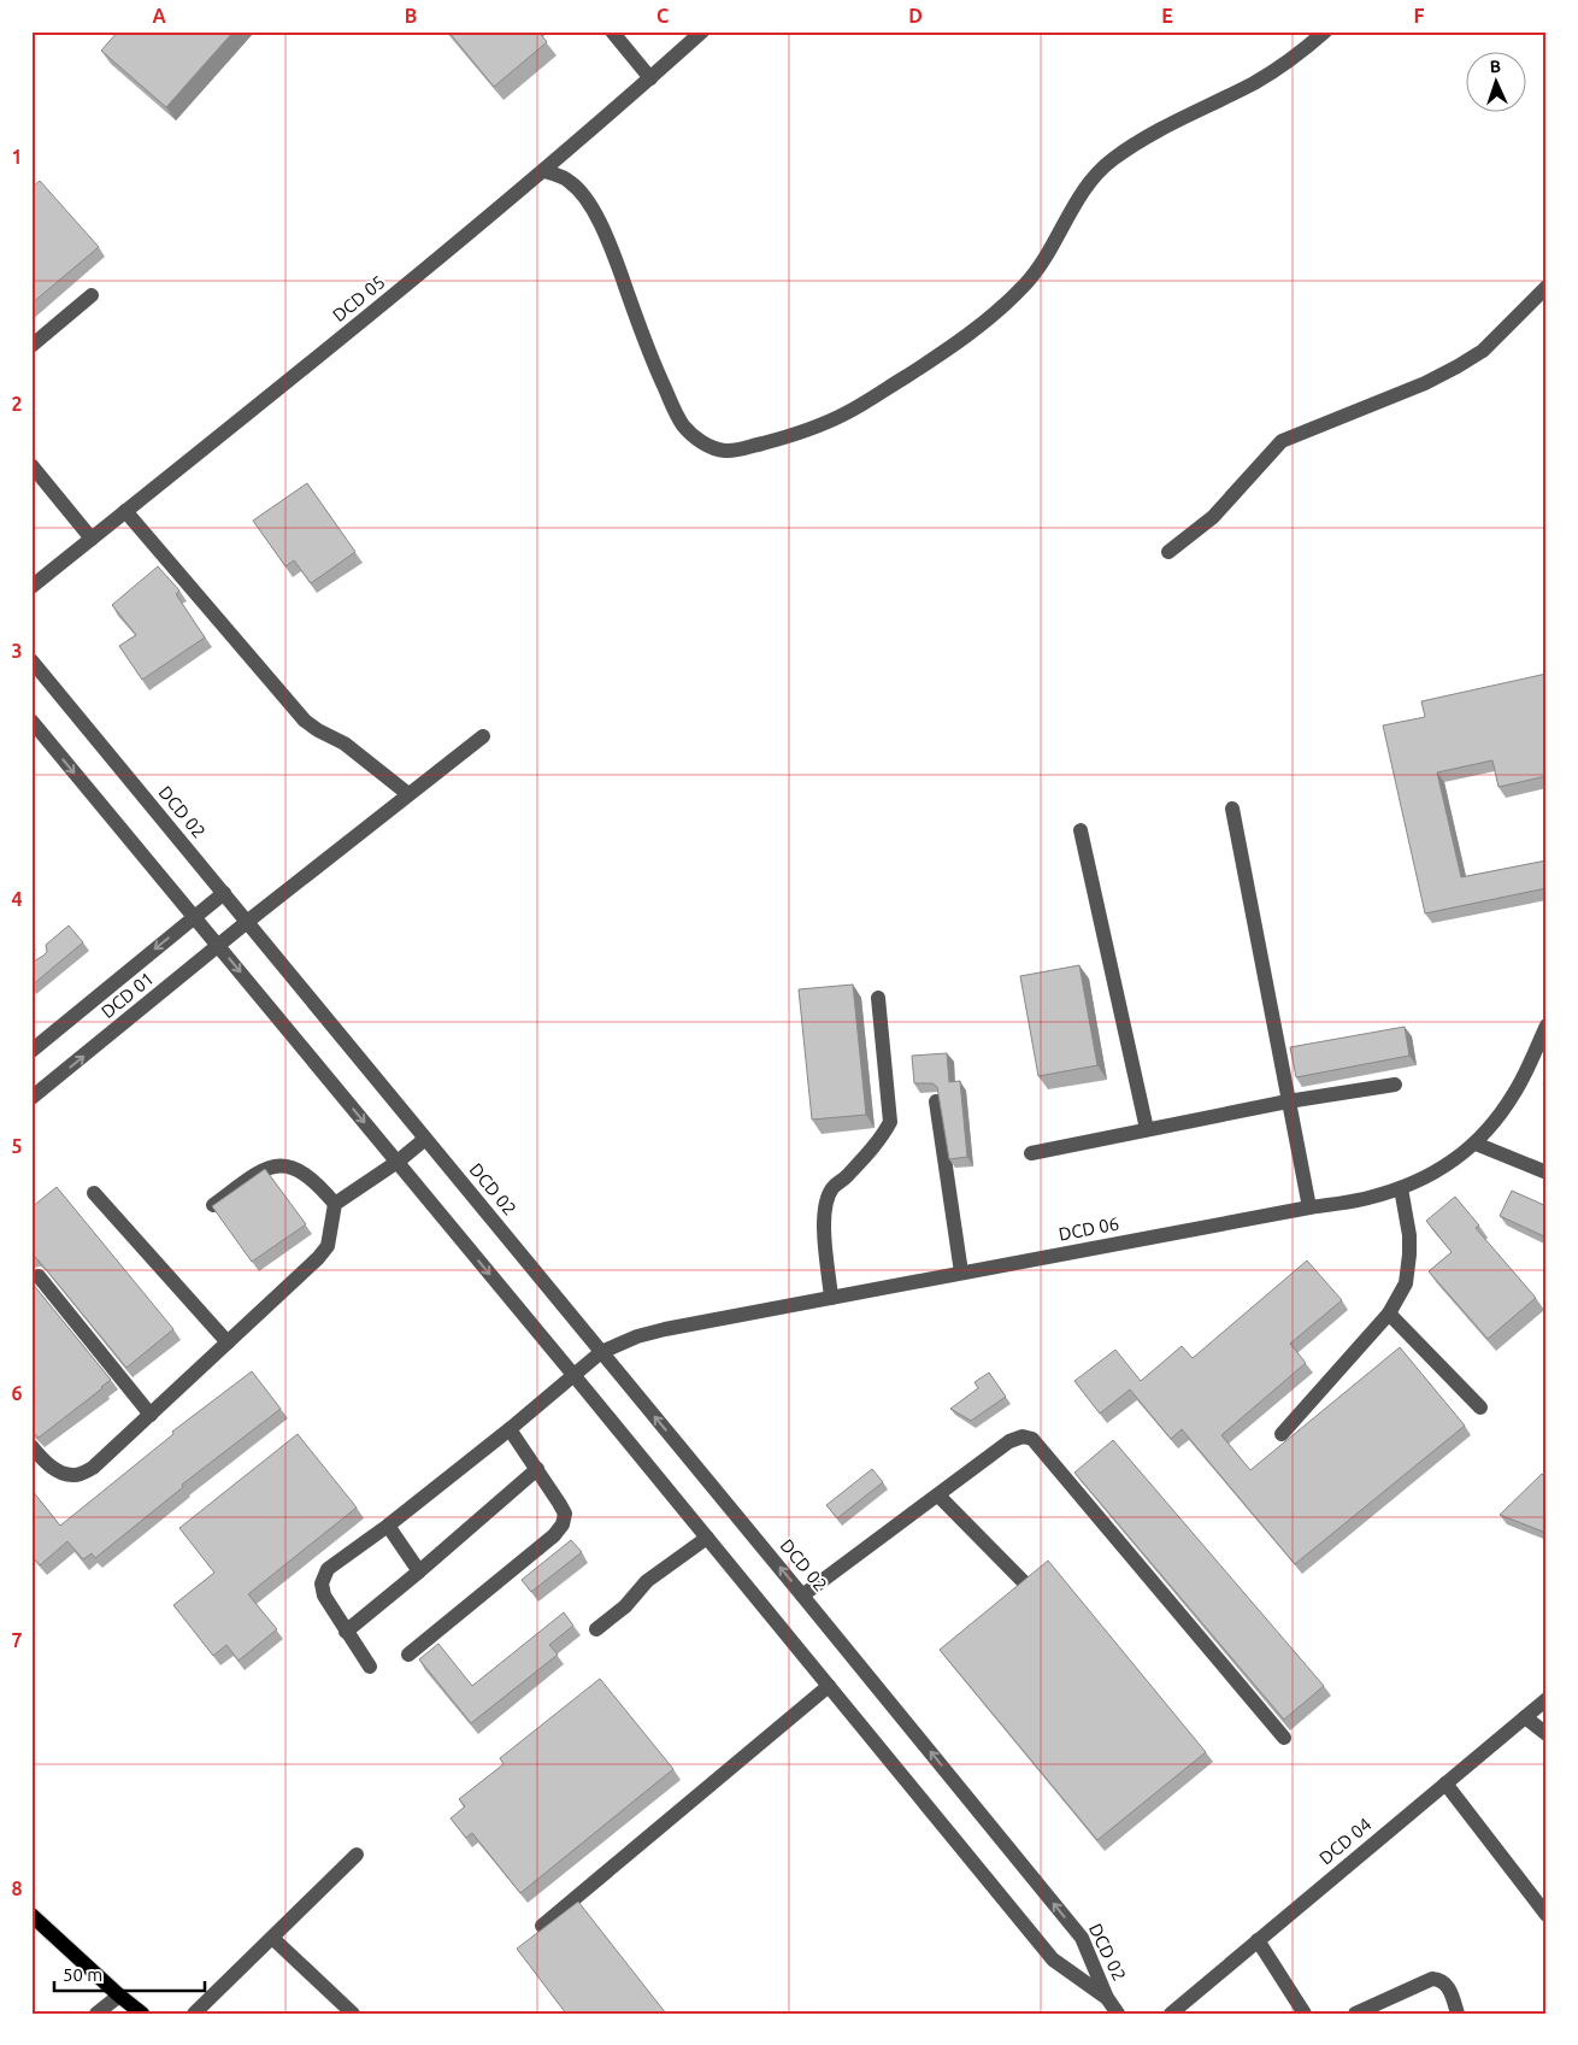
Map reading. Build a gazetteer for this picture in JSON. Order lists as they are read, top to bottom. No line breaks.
{"streets":{"street":["DCD 05","DCD 02","DCD 01","DCD 06","DCD 04"]},"crossings":[["DCD 02","DCD 01"],["DCD 02","DCD 06"]],"scale_bar":"50 m","north":"top","grid":{"columns":["A","B","C","D","E","F"],"rows":["1","2","3","4","5","6","7","8"]}}
